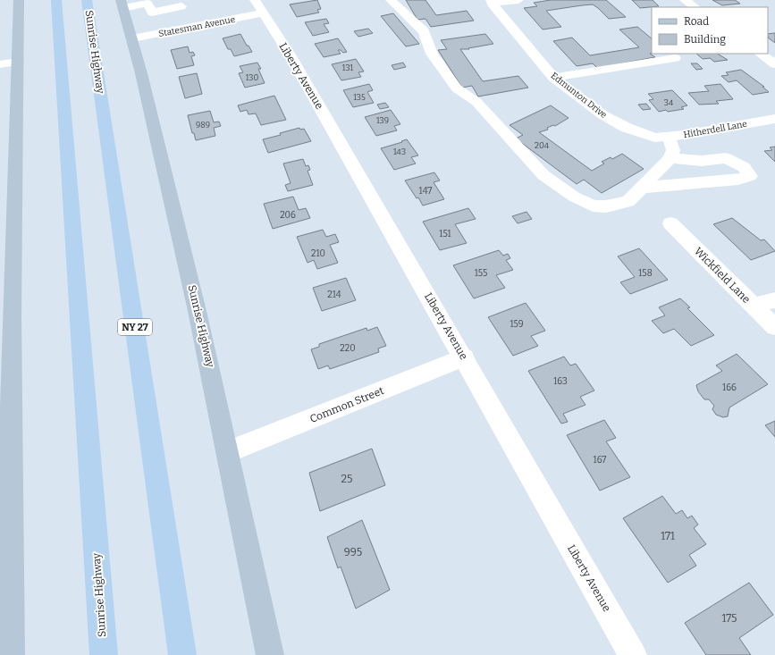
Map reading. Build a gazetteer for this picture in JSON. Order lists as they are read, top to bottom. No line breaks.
{"streets":{"highway":["Sunrise Highway","NY 27"],"street":["Statesman Avenue","Liberty Avenue","Edmunton Drive","Hitherdell Lane","Wickfield Lane","Common Street"]},"crossings":[["Statesman Avenue","Sunrise Highway"],["Statesman Avenue","Liberty Avenue"],["Sunrise Highway","Common Street"],["Liberty Avenue","Common Street"],["Edmunton Drive","Hitherdell Lane"]],"house_numbers":["131","130","135","34","139","989","204","143","147","206","151","210","155","158","214","159","220","163","166","167","25","171","995","175"],"legend":["Road","Building"]}
